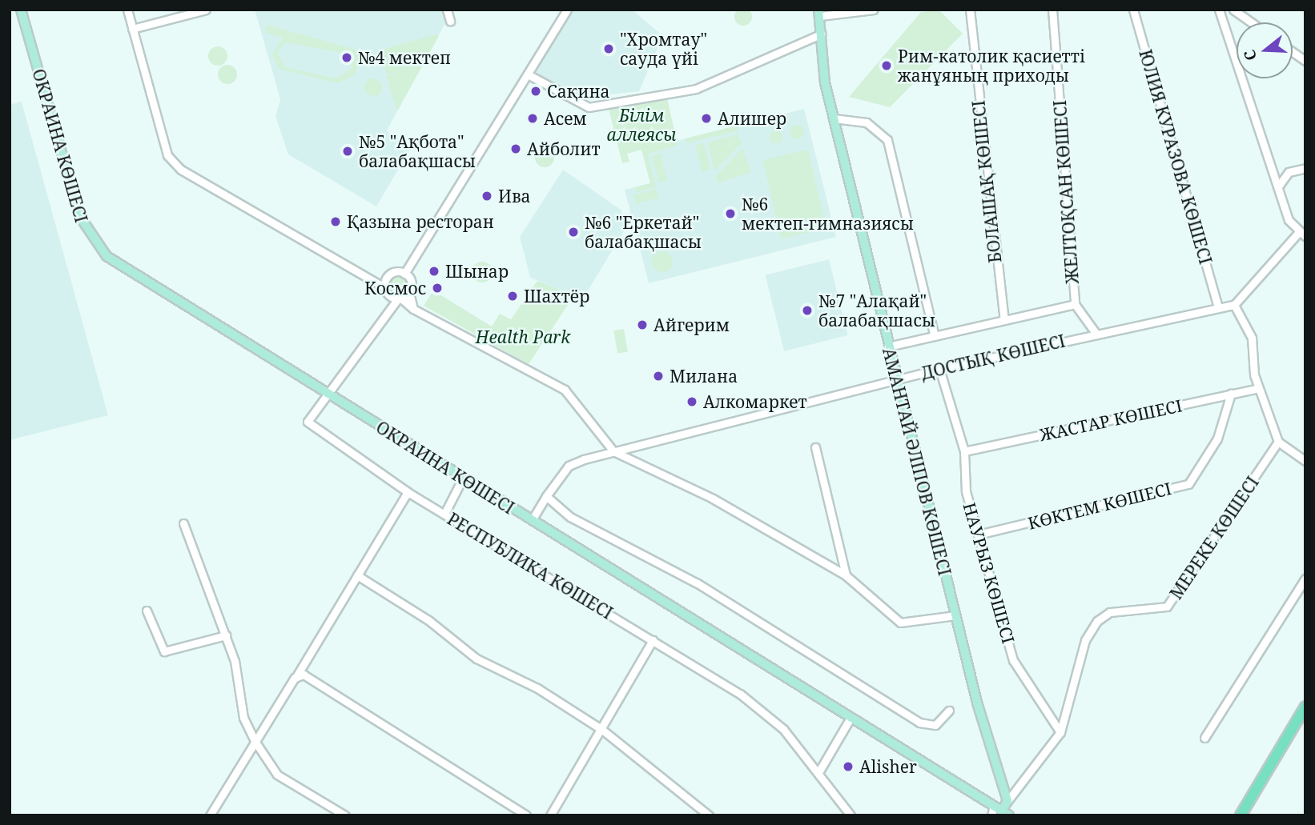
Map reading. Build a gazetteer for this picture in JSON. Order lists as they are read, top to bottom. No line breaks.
{"streets":{"main road":["ОКРАИНА КӨШЕСІ","АМАНТАЙ ӘЛІПОВ КӨШЕСІ"],"street":["ЮЛИЯ КУРАЗОВА КӨШЕСІ","БОЛАШАҚ КӨШЕСІ","ЖЕЛТОҚСАН КӨШЕСІ","ДОСТЫҚ КӨШЕСІ","ЖАСТАР КӨШЕСІ","КӨКТЕМ КӨШЕСІ","МЕРЕКЕ КӨШЕСІ","РЕСПУБЛИКА КӨШЕСІ","НАУРЫЗ КӨШЕСІ"]},"crossings":[["ОКРАИНА КӨШЕСІ","ДОСТЫҚ КӨШЕСІ"],["ОКРАИНА КӨШЕСІ","РЕСПУБЛИКА КӨШЕСІ"],["ЮЛИЯ КУРАЗОВА КӨШЕСІ","ДОСТЫҚ КӨШЕСІ"],["ЖЕЛТОҚСАН КӨШЕСІ","ДОСТЫҚ КӨШЕСІ"],["ДОСТЫҚ КӨШЕСІ","АМАНТАЙ ӘЛІПОВ КӨШЕСІ"],["ДОСТЫҚ КӨШЕСІ","НАУРЫЗ КӨШЕСІ"],["ЖАСТАР КӨШЕСІ","КӨКТЕМ КӨШЕСІ"],["ЖАСТАР КӨШЕСІ","НАУРЫЗ КӨШЕСІ"],["АМАНТАЙ ӘЛІПОВ КӨШЕСІ","МЕРЕКЕ КӨШЕСІ"],["КӨКТЕМ КӨШЕСІ","НАУРЫЗ КӨШЕСІ"],["МЕРЕКЕ КӨШЕСІ","НАУРЫЗ КӨШЕСІ"]],"parks":["Білім аллеясы","Health Park"],"places":["\"Хромтау\" сауда үйі","№4 мектеп","Рим-католик қасиетті жанұяның приходы","Сақина","Асем","Алишер","Айболит","№5 \"Ақбота\" балабақшасы","Ива","№6 мектеп-гимназиясы","Қазына ресторан","№6 \"Еркетай\" балабақшасы","Шынар","Космос","Шахтёр","№7 \"Алақай\" балабақшасы","Айгерим","Милана","Алкомаркет","Alisher"],"north":"left"}
